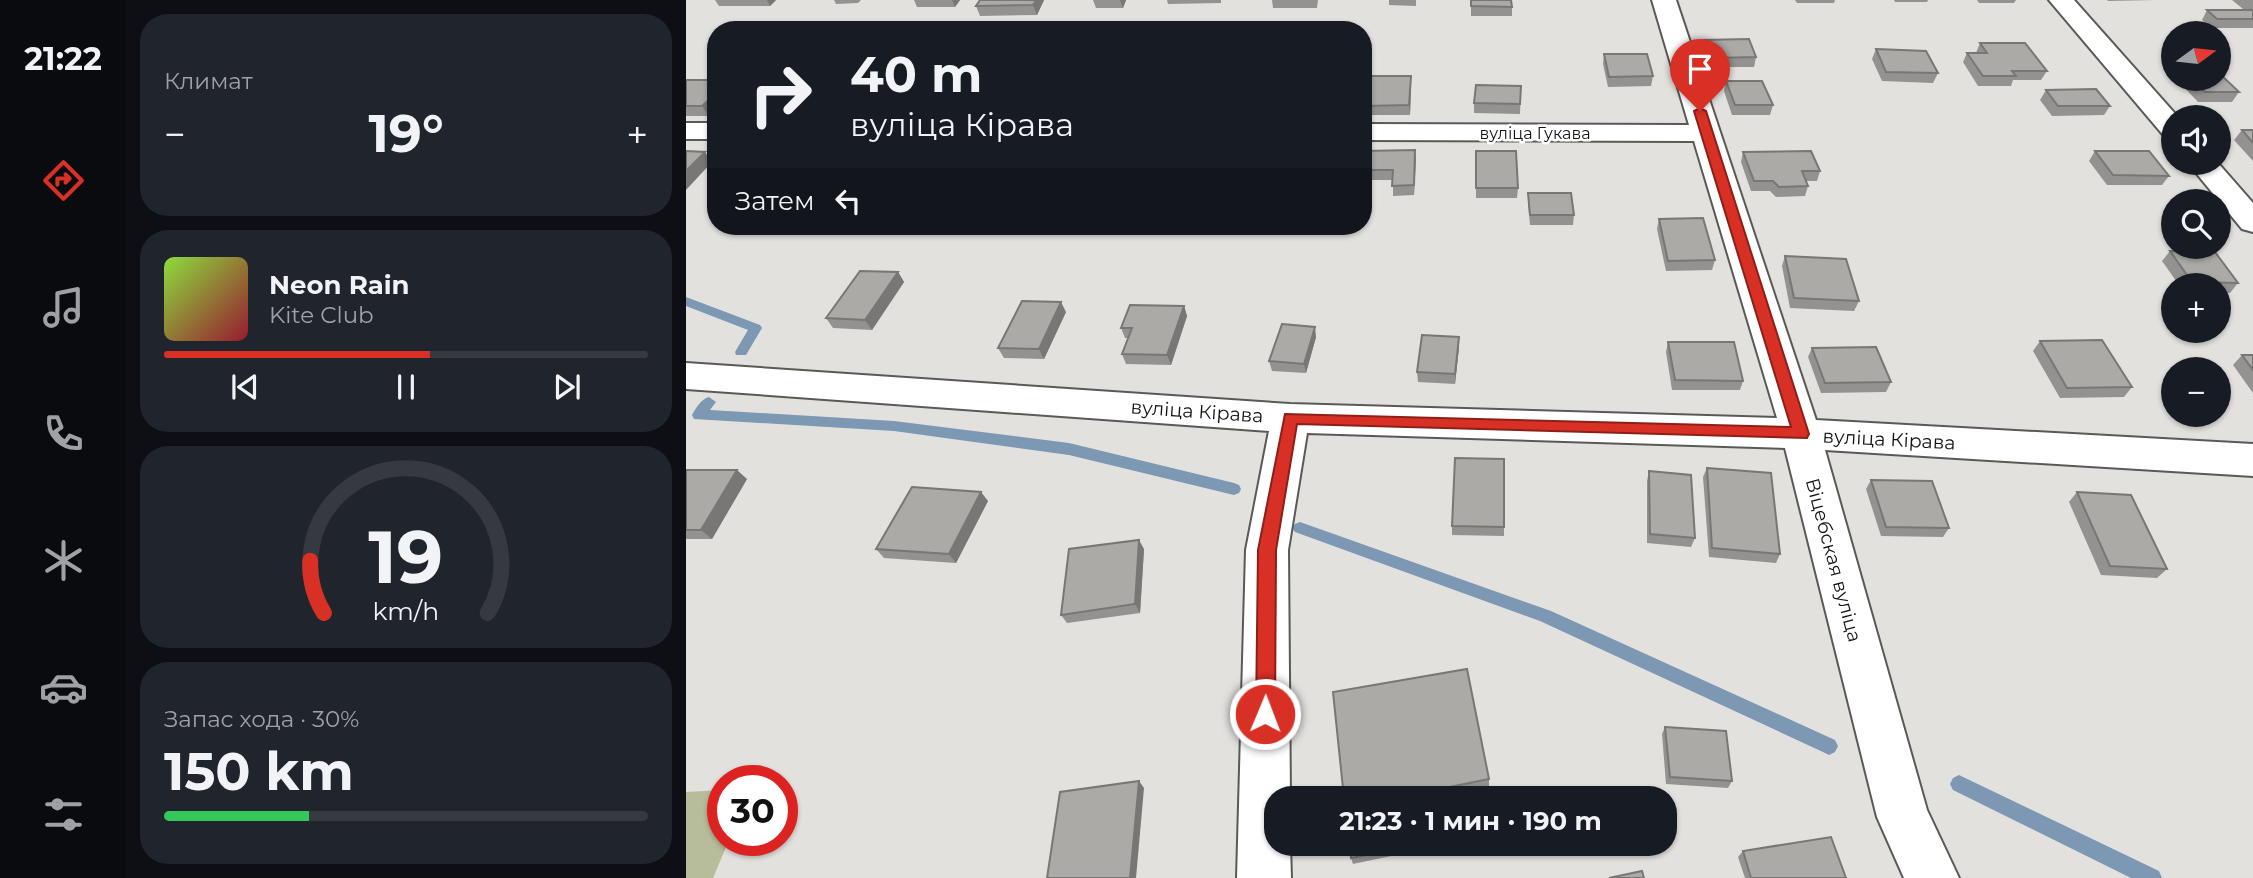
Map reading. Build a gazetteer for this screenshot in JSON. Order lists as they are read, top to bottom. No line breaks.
{"streets":{"street":["вуліца Гукава","вуліца Кірава","Віцебская вуліца"]},"crossings":[["вуліца Гукава","Віцебская вуліца"],["вуліца Кірава","Віцебская вуліца"]],"north":"right","page":{"tabs":"21:22","tile":["Климат",["Запас хода · 30%","150 km"]],"map_buttons":["+","−"],"turn":["40 m","вуліца Кірава"],"heat":["−","19°","+"],"then":"Затем","song":["Neon Rain","Kite Club"],"limit":"30","trip":"21:23 · 1 мин · 190 m","gauge":["19","km/h"]}}
